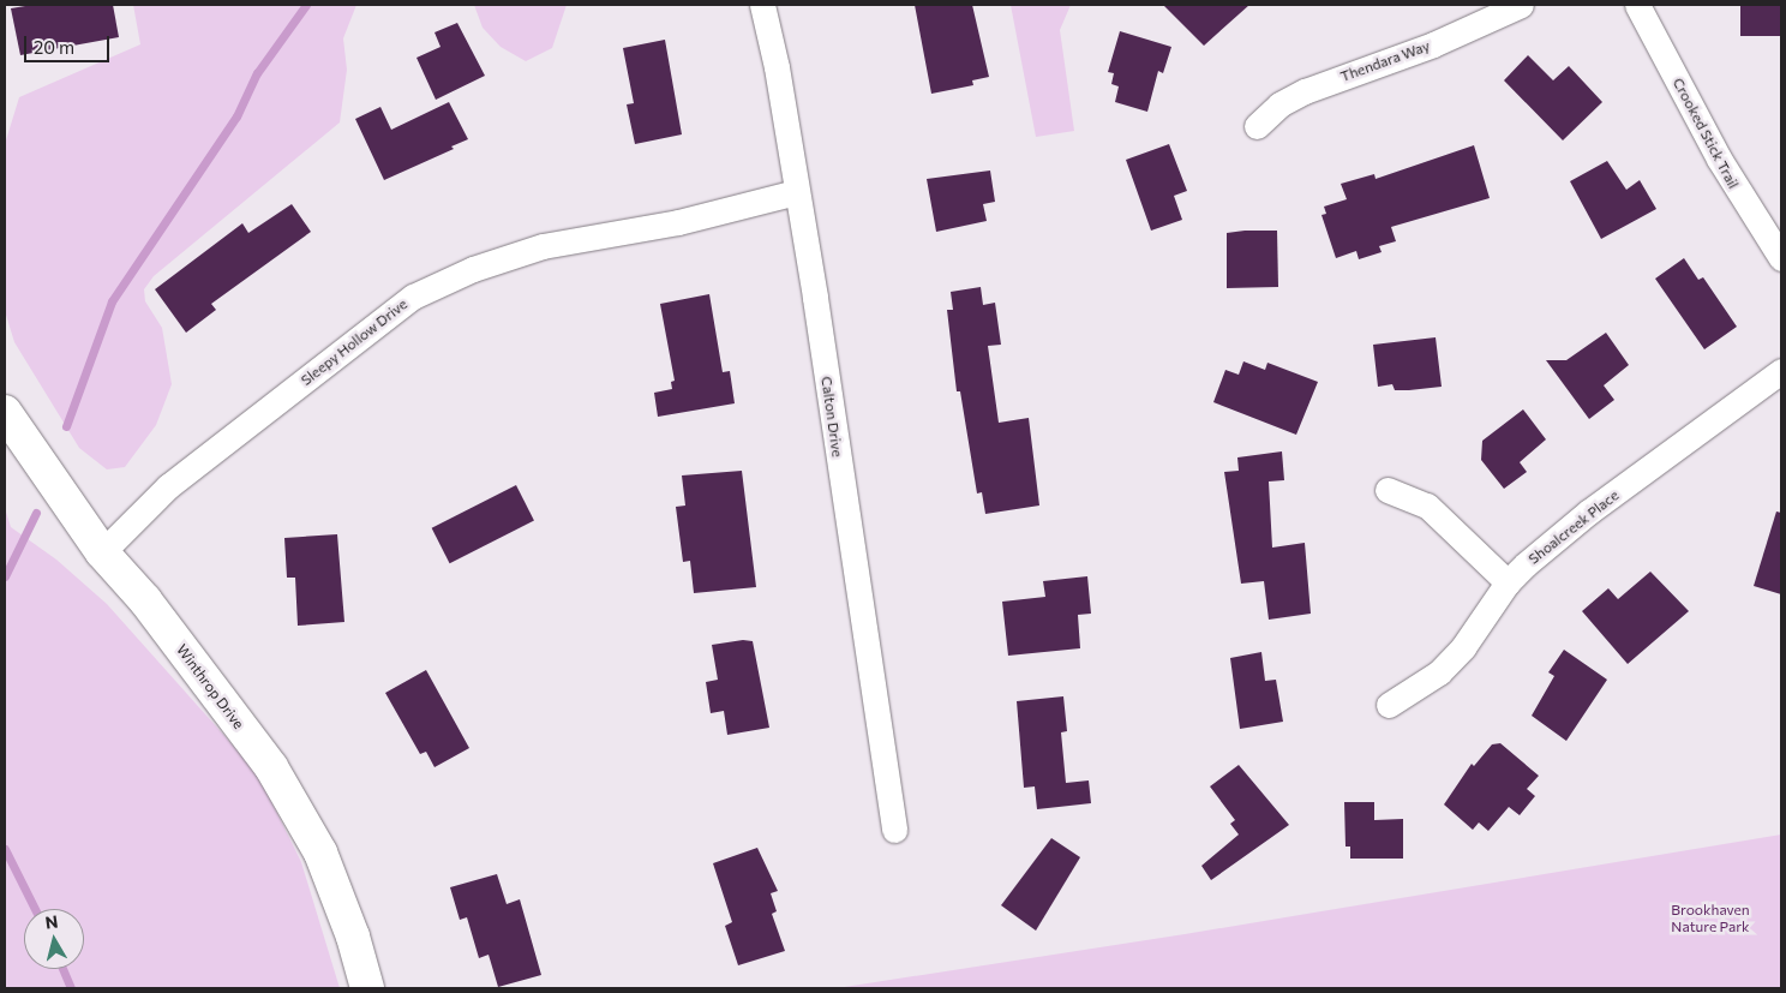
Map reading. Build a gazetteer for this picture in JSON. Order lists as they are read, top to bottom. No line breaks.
{"streets":{"street":["Thendara Way","Crooked Stick Trail","Sleepy Hollow Drive","Calton Drive","Shoalcreek Place","Winthrop Drive"]},"crossings":[["Sleepy Hollow Drive","Calton Drive"],["Sleepy Hollow Drive","Winthrop Drive"]],"parks":["Brookhaven Nature Park"],"scale_bar":"20 m","north":"top"}
